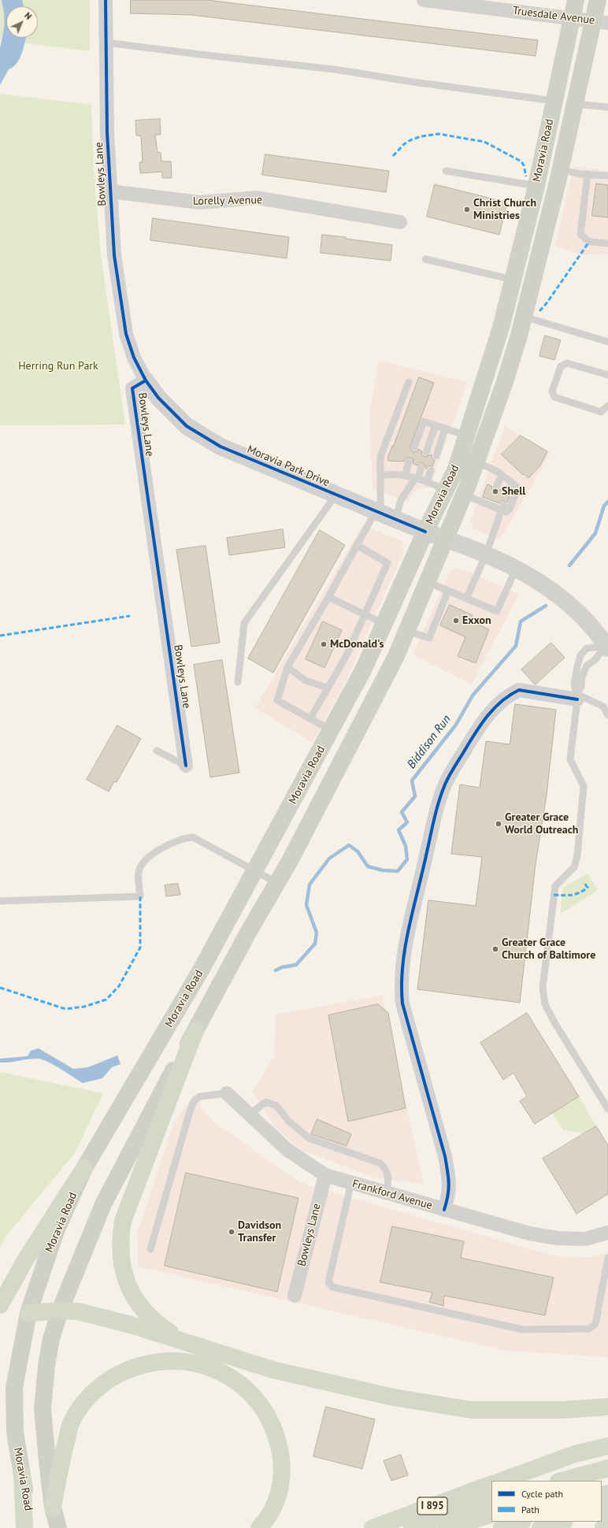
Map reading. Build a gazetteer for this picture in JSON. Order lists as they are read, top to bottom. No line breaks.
{"streets":{"highway":["I 895"],"main road":["Moravia Road"],"street":["Truesdale Avenue","Bowleys Lane","Lorelly Avenue","Moravia Park Drive","Frankford Avenue"]},"crossings":[["Truesdale Avenue","Moravia Road"],["Moravia Road","Moravia Park Drive"],["Bowleys Lane","Lorelly Avenue"],["Bowleys Lane","Moravia Park Drive"],["Bowleys Lane","Frankford Avenue"]],"water":["Biddison Run"],"parks":["Herring Run Park"],"places":["Christ Church Ministries","Shell","Exxon","McDonald's","Greater Grace World Outreach","Greater Grace Church of Baltimore","Davidson Transfer"],"legend":["Cycle path","Path"],"north":"top right"}
